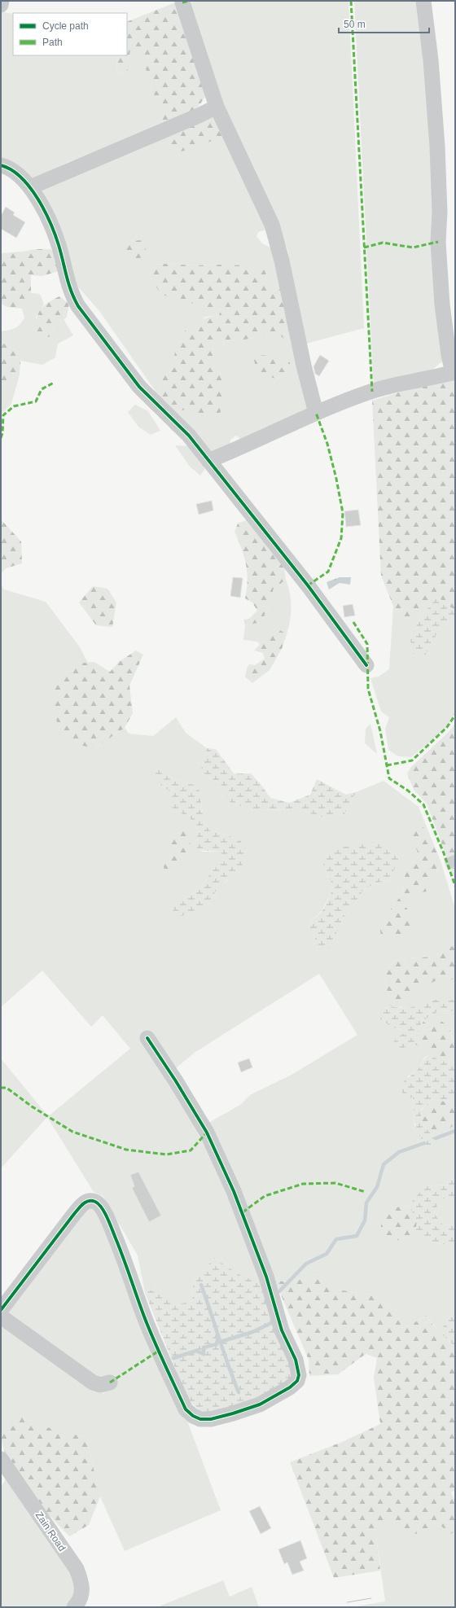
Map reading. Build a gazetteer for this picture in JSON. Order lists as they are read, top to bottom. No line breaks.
{"streets":{"street":["Zain Road"]},"legend":["Cycle path","Path"],"scale_bar":"50 m"}
